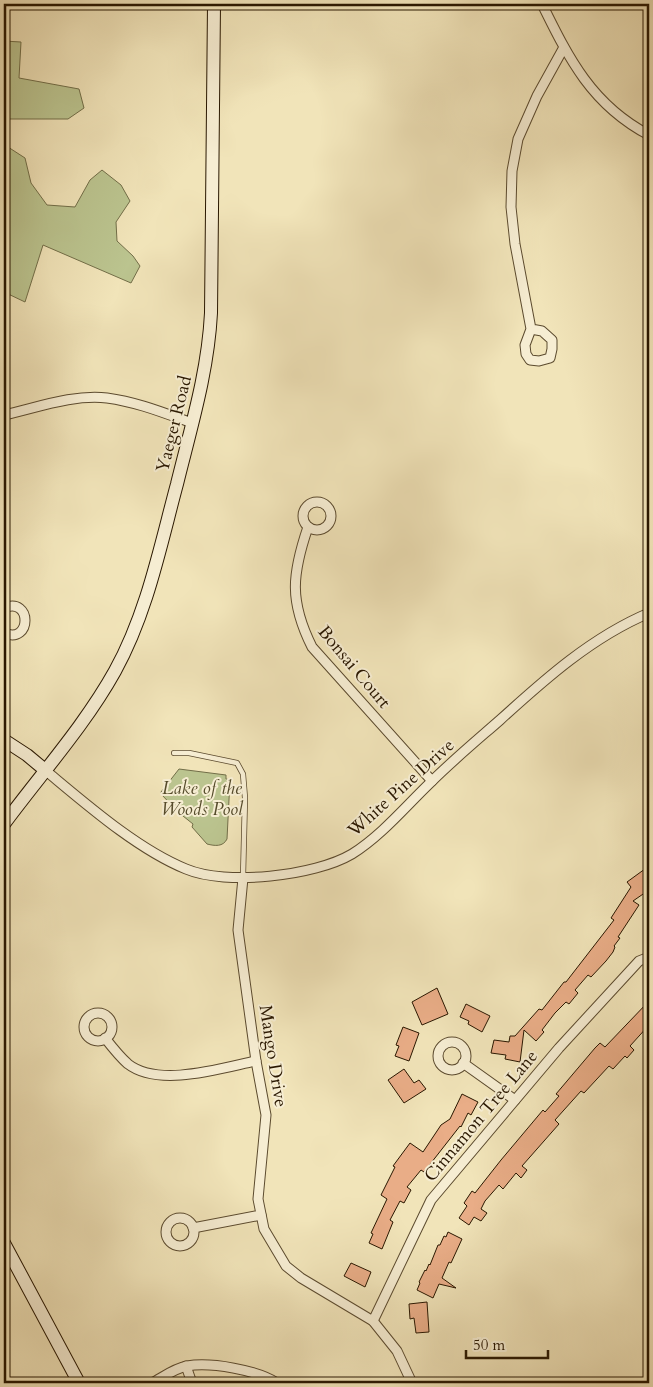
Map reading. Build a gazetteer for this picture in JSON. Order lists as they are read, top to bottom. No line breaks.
{"streets":{"street":["Yaeger Road","Bonsai Court","White Pine Drive","Mango Drive","Cinnamon Tree Lane"]},"crossings":[["Yaeger Road","White Pine Drive"],["Bonsai Court","White Pine Drive"],["White Pine Drive","Mango Drive"],["Mango Drive","Cinnamon Tree Lane"]],"parks":["Lake of the Woods Pool"],"scale_bar":"50 m"}
